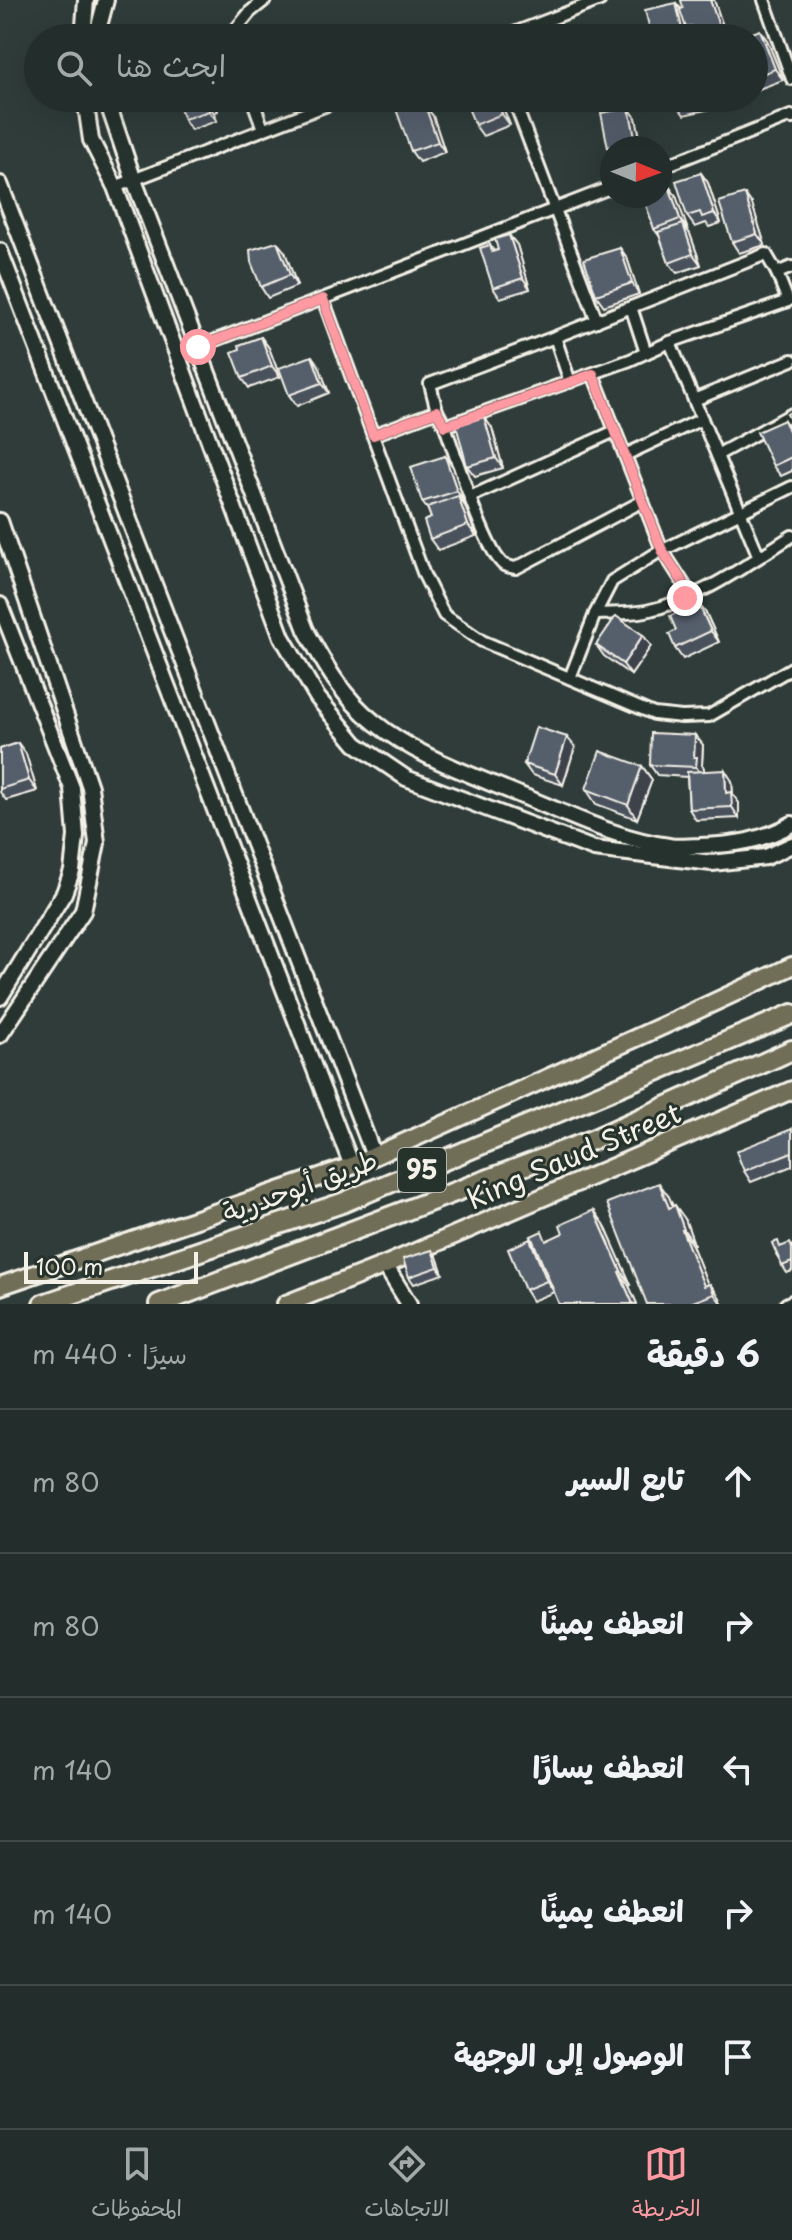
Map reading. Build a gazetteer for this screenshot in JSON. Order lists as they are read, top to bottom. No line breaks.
{"streets":{"highway":["95","طريق أبوحدرية"],"main road":["King Saud Street"]},"scale_bar":"100 m","north":"right","page":{"search":"ابحث هنا","scale":"100 m","heading":["6 دقيقة","سيرًا · 440 m"],"list":[["تابع السير","80 m"],["انعطف يمينًا","80 m"],["انعطف يسارًا","140 m"],["انعطف يمينًا","140 m"],"الوصول إلى الوجهة"],"nav":["الخريطة","الاتجاهات","المحفوظات"]}}
